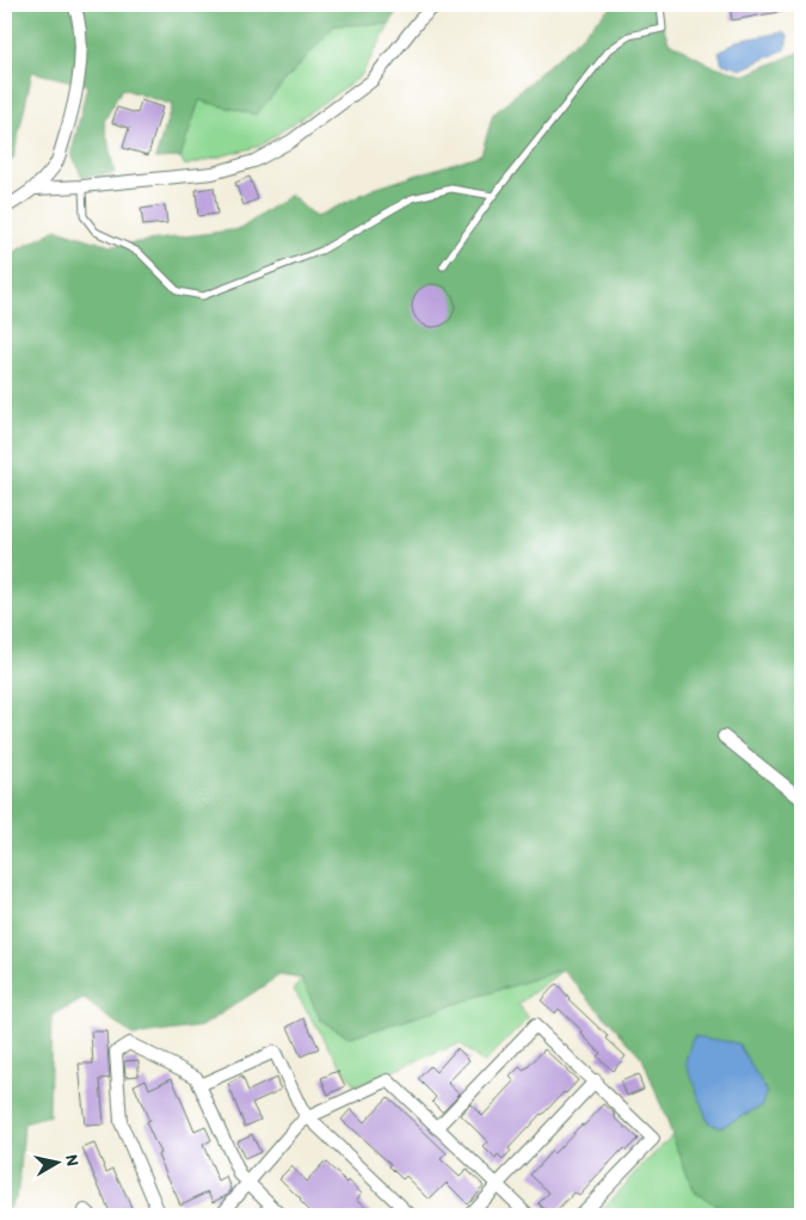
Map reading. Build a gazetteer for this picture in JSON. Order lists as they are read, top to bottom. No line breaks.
{"north":"right"}
